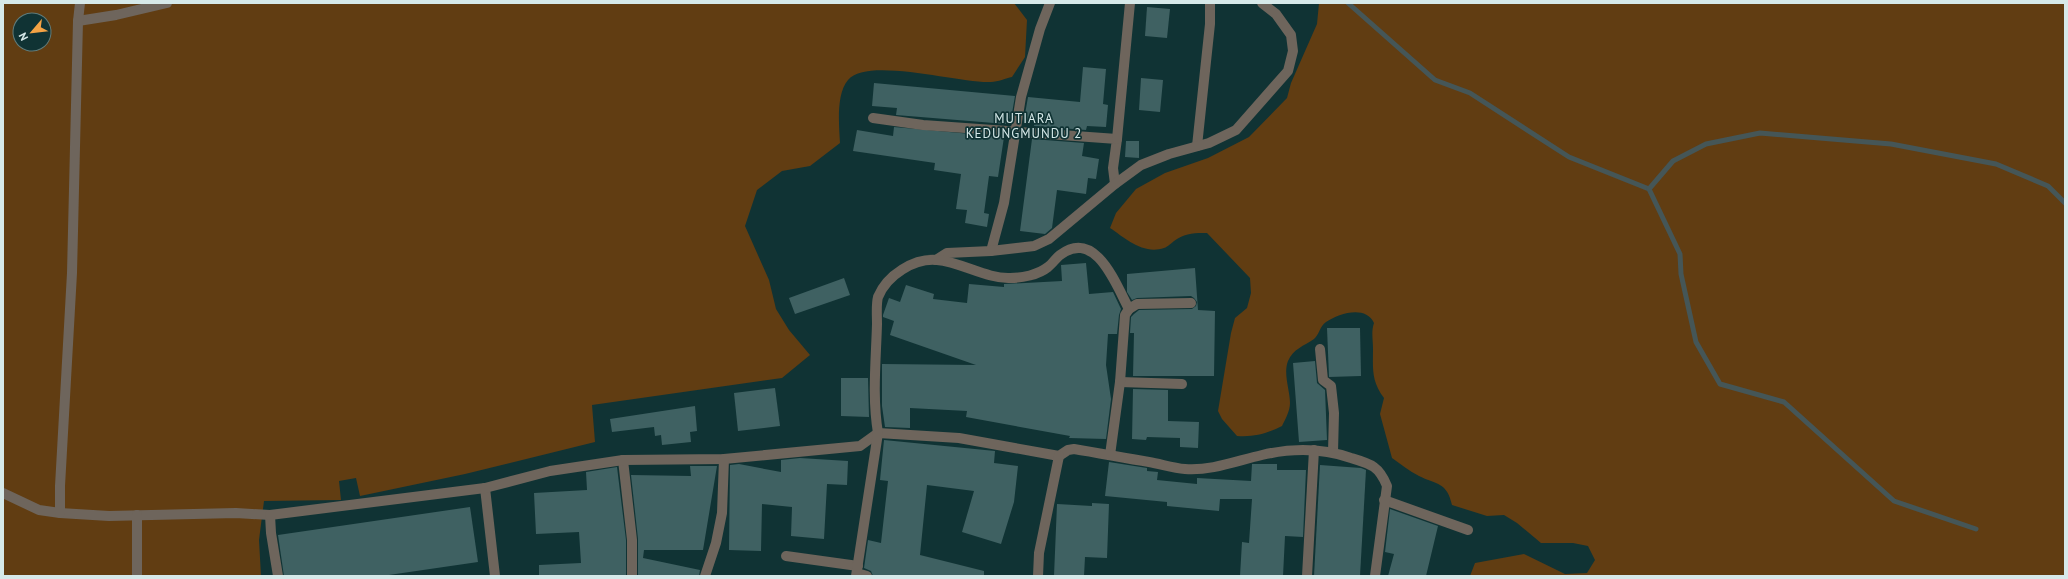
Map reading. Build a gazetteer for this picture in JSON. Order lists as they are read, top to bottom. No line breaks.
{"districts":["MUTIARA KEDUNGMUNDU 2"],"north":"bottom left"}
